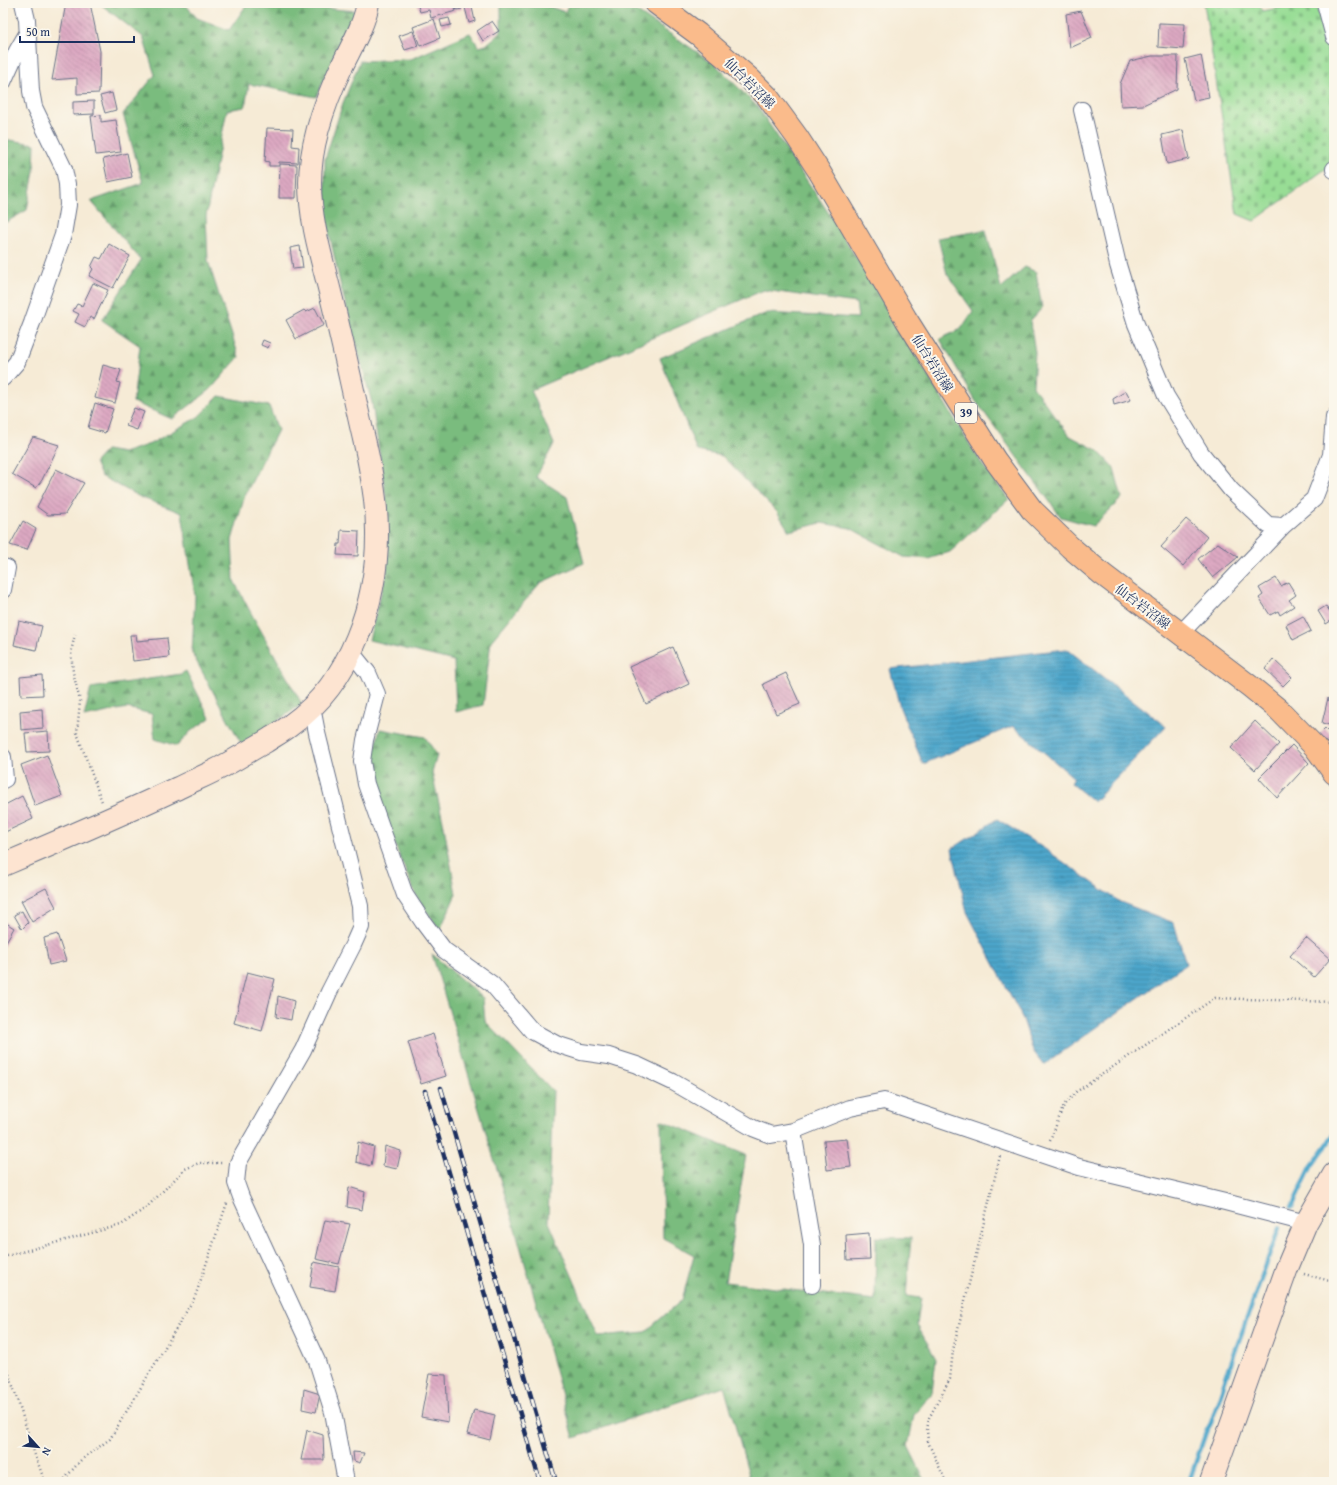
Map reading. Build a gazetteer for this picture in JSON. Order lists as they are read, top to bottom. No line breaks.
{"streets":{"main road":["仙台岩沼線","39"]},"scale_bar":"50 m","north":"bottom right"}
